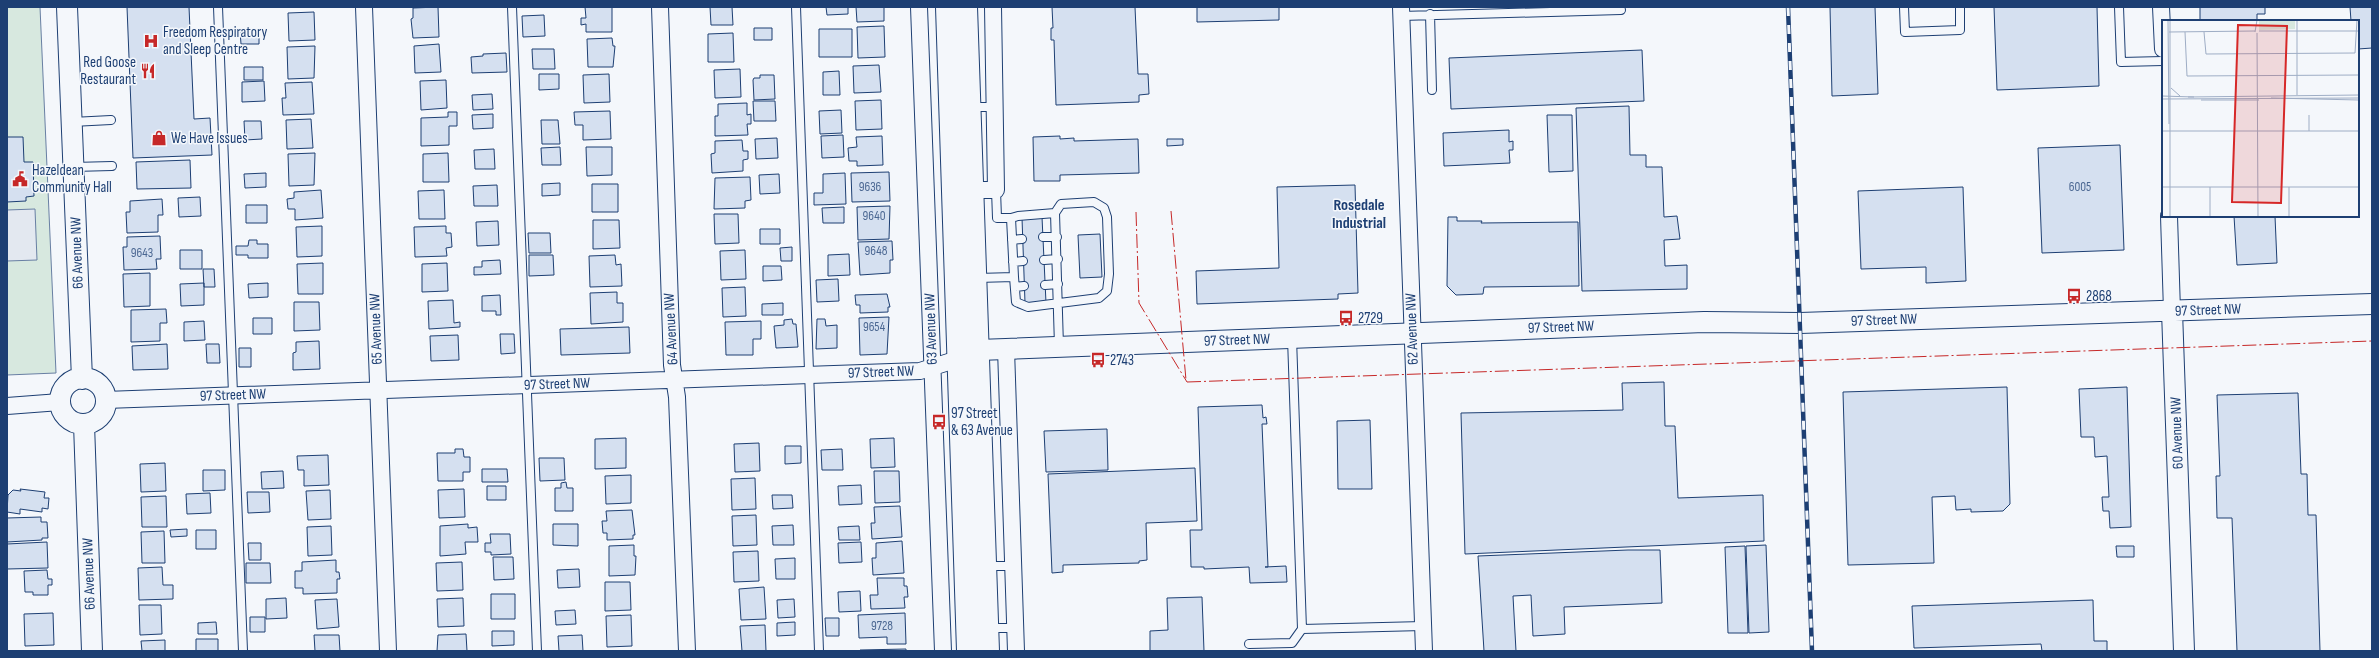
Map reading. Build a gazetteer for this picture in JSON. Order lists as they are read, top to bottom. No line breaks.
{"streets":{"main road":["63 Avenue NW"],"street":["66 Avenue NW","97 Street NW","65 Avenue NW","64 Avenue NW","62 Avenue NW","60 Avenue NW"]},"crossings":[["66 Avenue NW","97 Street NW"],["97 Street NW","65 Avenue NW"],["97 Street NW","64 Avenue NW"],["97 Street NW","63 Avenue NW"],["97 Street NW","62 Avenue NW"],["97 Street NW","60 Avenue NW"]],"districts":["Rosedale Industrial"],"places":{"hospital":["Freedom Respiratory and Sleep Centre"],"restaurant":["Red Goose Restaurant"],"shop":["We Have Issues"],"public building":["Hazeldean Community Hall"],"bus stop":["2868","2729","2743","97 Street & 63 Avenue"]},"house_numbers":["9636","6005","9640","9648","9643","9654","9728"]}
